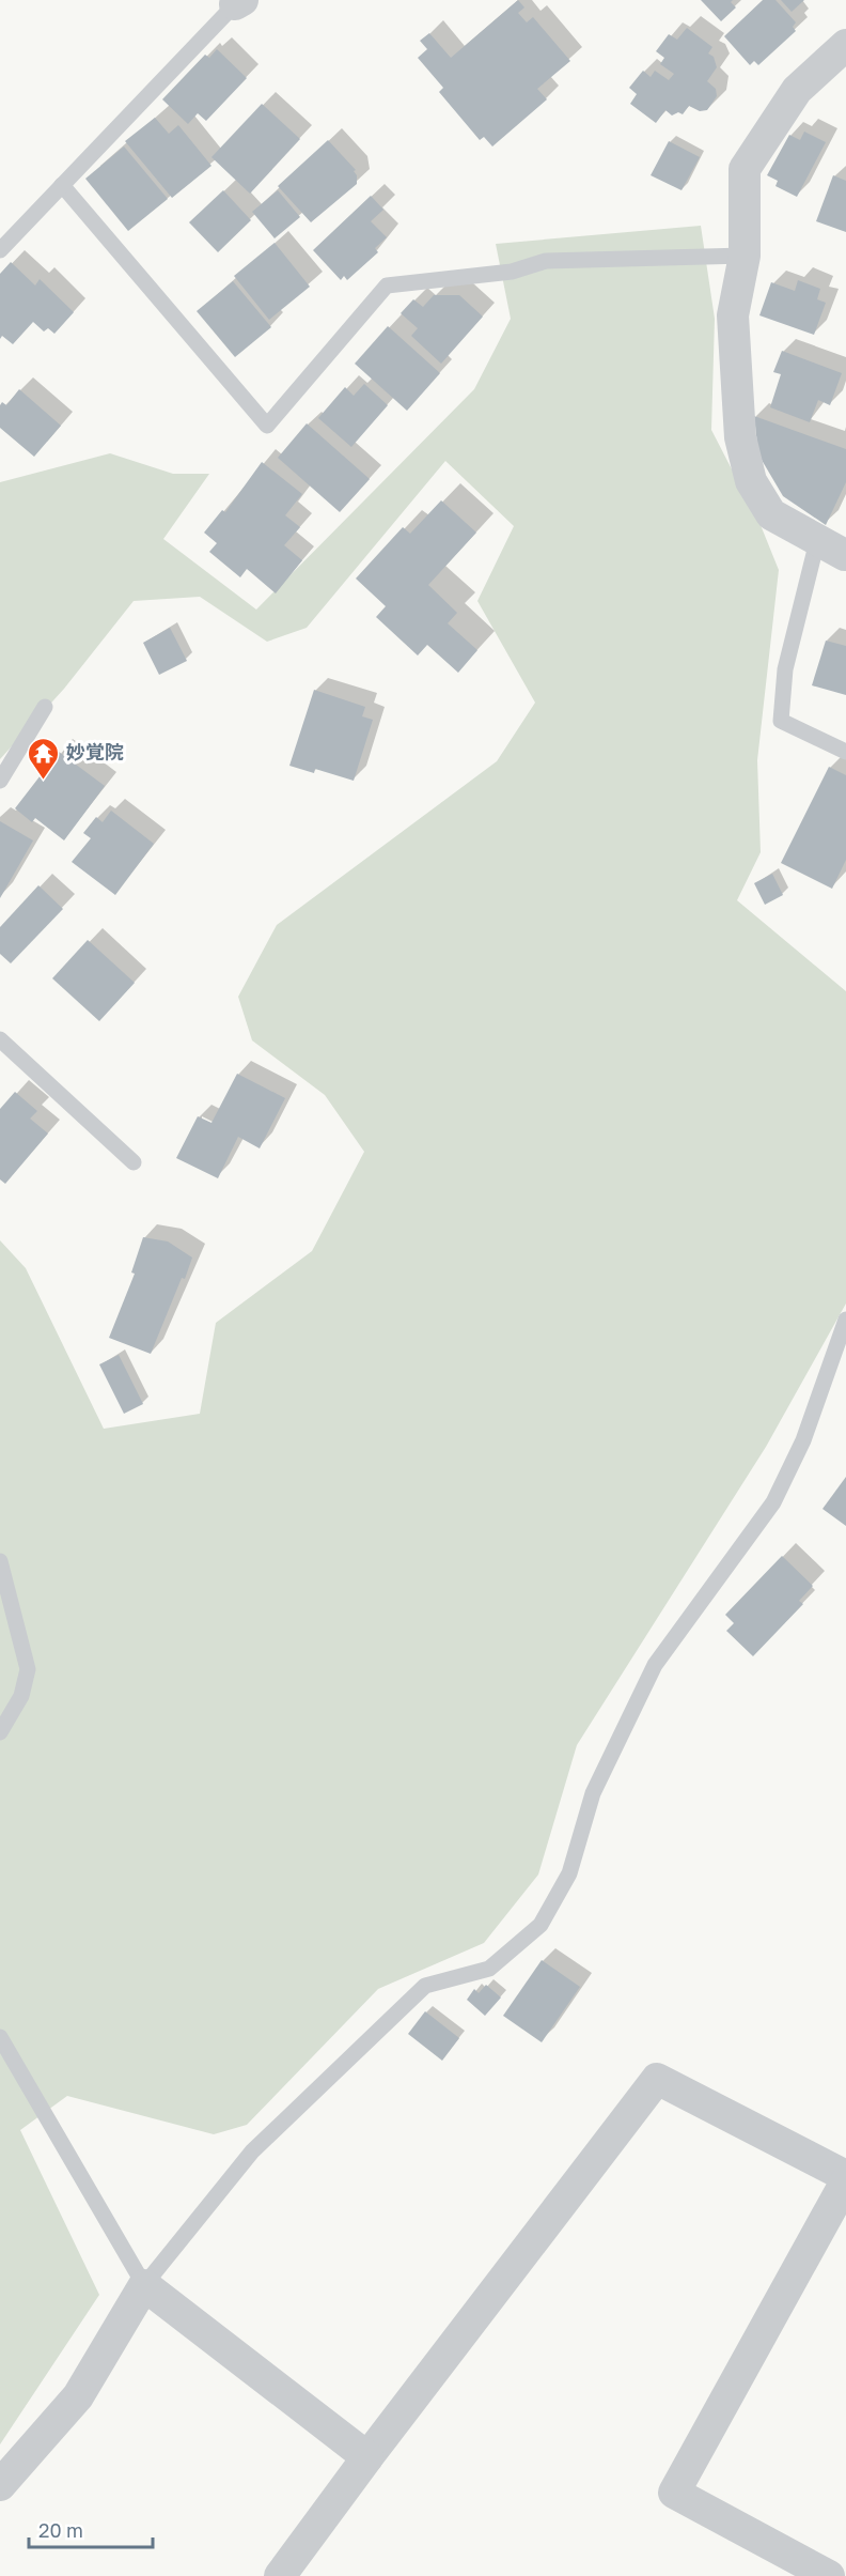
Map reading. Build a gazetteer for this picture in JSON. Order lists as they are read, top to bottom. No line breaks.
{"places":{"temple":["妙覚院"]},"scale_bar":"20 m"}
